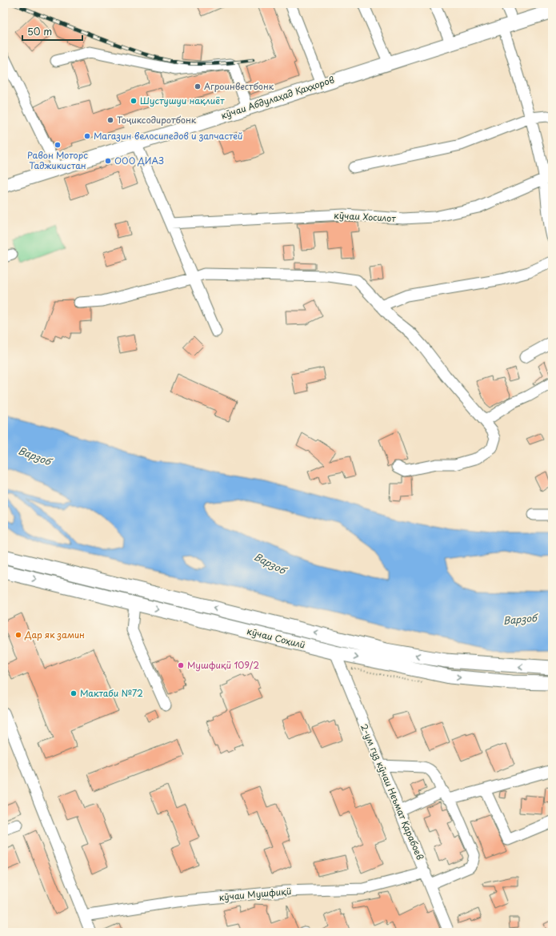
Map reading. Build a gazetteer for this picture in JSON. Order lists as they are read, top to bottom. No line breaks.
{"streets":{"main road":["кӯчаи Абдулаҳад Қаҳҳоров","кӯчаи Соҳилӣ"],"street":["кӯчаи Хосилот","2-ум гуз кӯчаи Неъмат Қарабоев","кӯчаи Мушфиқӣ"]},"crossings":[["кӯчаи Соҳилӣ","2-ум гуз кӯчаи Неъмат Қарабоев"],["2-ум гуз кӯчаи Неъмат Қарабоев","кӯчаи Мушфиқӣ"]],"water":["Варзоб"],"places":["Агроинвестбонк","Шустушуи нақлиёт","Тоҷиксодиротбонк","Магазин велосипедов и запчастей","Равон Моторс Таджикистан","ООО ДИАЗ","Дар як замин","Мушфиқӣ 109/2","Мактаби №72"],"scale_bar":"50 m"}
